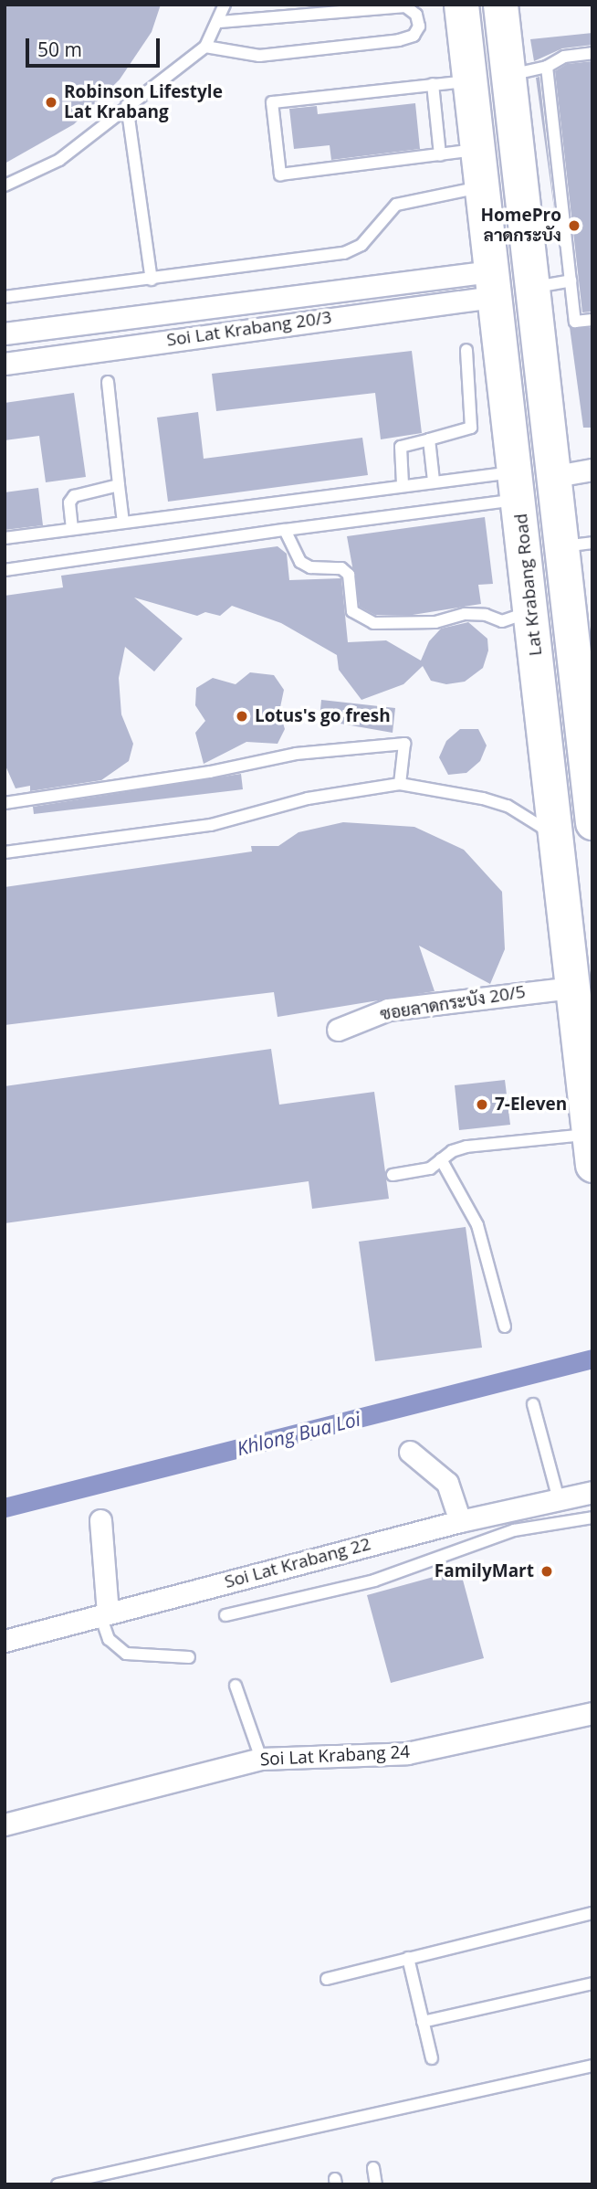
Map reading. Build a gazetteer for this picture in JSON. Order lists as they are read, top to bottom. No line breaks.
{"streets":{"main road":["Lat Krabang Road"],"street":["Soi Lat Krabang 20/3","ซอยลาดกระบัง 20/5","Soi Lat Krabang 22","Soi Lat Krabang 24"]},"crossings":[["Soi Lat Krabang 20/3","Lat Krabang Road"],["Lat Krabang Road","ซอยลาดกระบัง 20/5"]],"water":["Khlong Bua Loi"],"places":["Robinson Lifestyle Lat Krabang","HomePro ลาดกระบัง","Lotus's go fresh","7-Eleven","FamilyMart"],"scale_bar":"50 m"}
